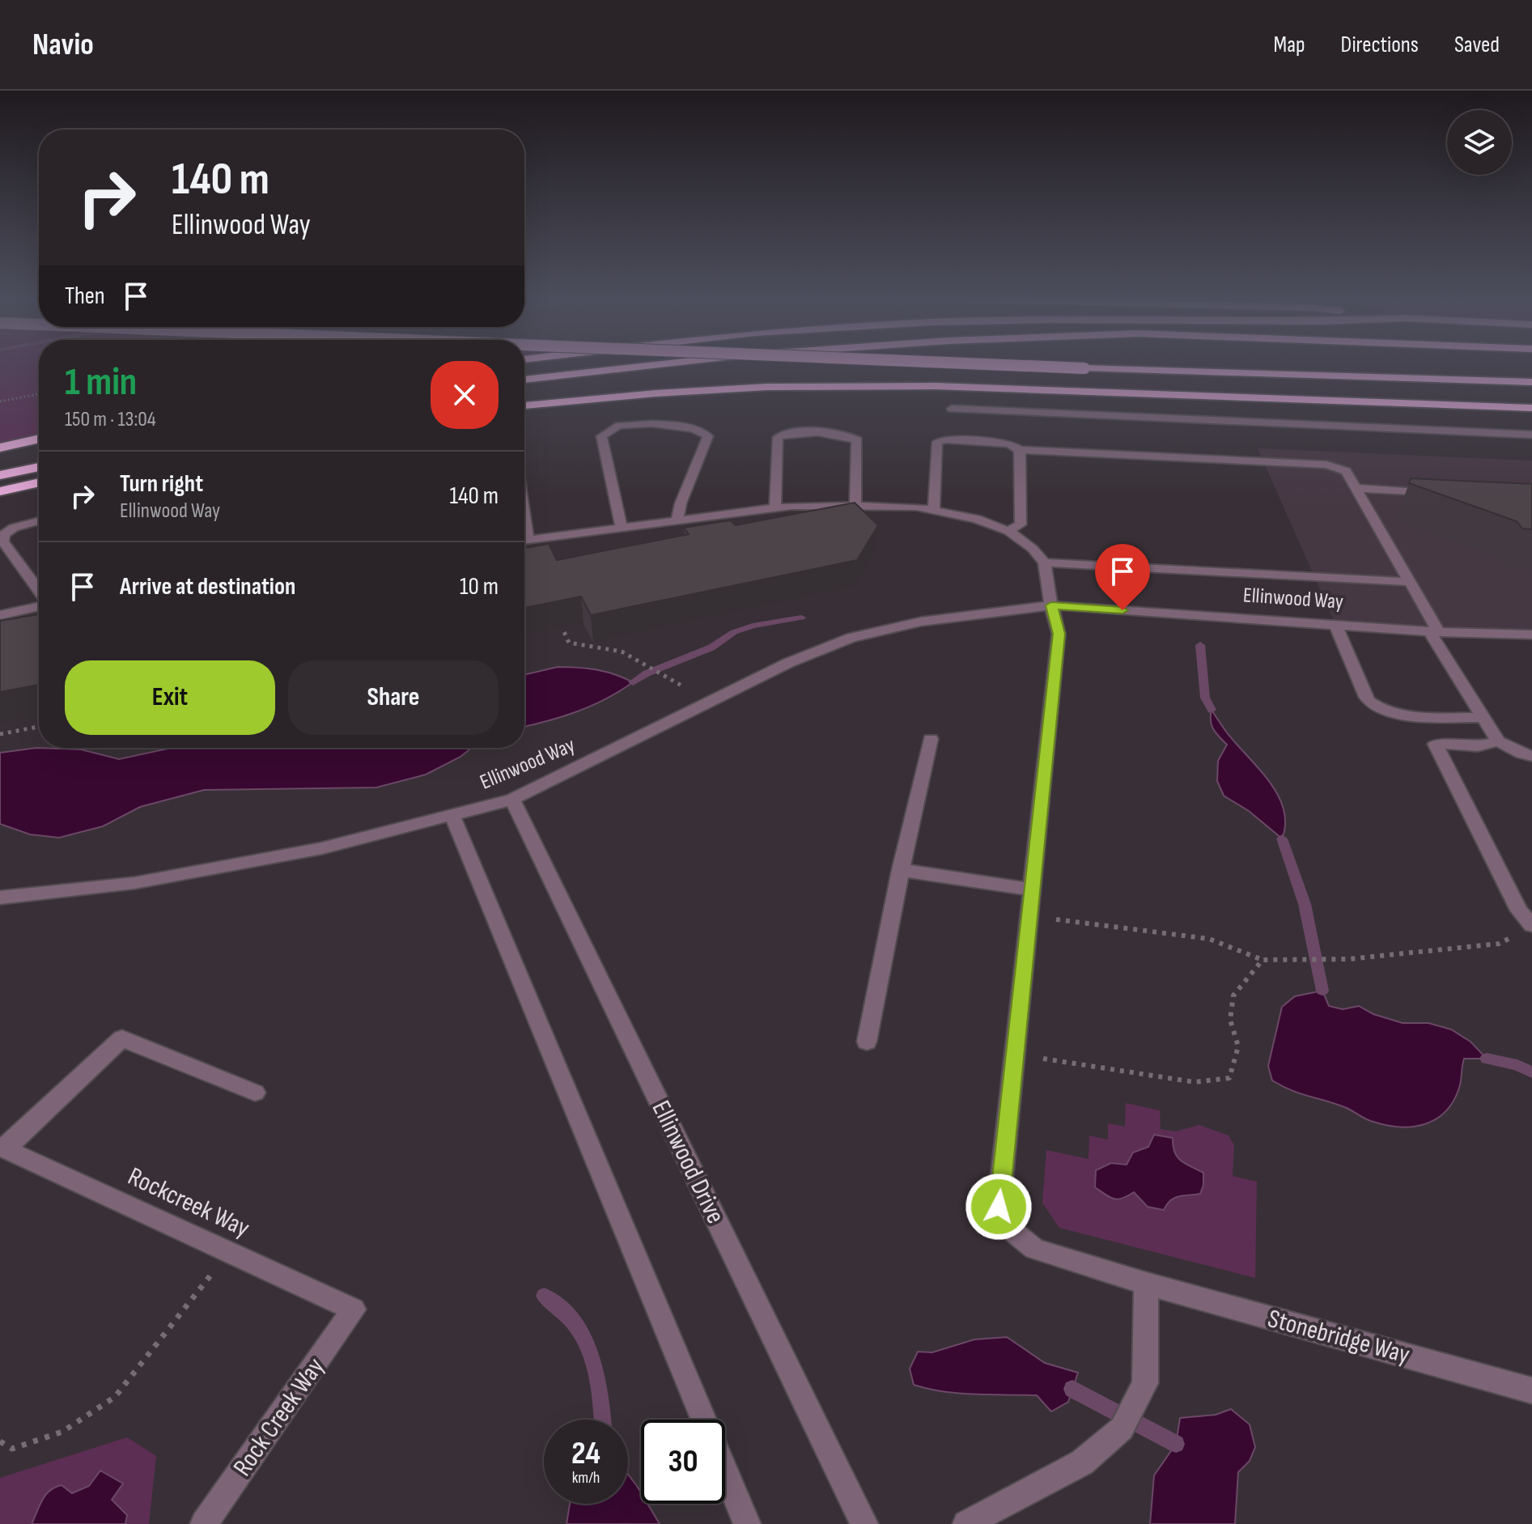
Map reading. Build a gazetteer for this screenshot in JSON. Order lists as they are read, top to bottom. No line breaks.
{"streets":{"street":["Ellinwood Way","Ellinwood Drive","Rockcreek Way","Stonebridge Way","Rock Creek Way"]},"crossings":[["Ellinwood Way","Ellinwood Drive"],["Ellinwood Way","Stonebridge Way"],["Rockcreek Way","Rock Creek Way"]],"page":{"header":"Navio","nav":["Map","Directions","Saved"],"turn":["140 m","Ellinwood Way"],"then":"Then","heading":["1 min","150 m · 13:04"],"list":[{"name":"Turn right","note":"Ellinwood Way","value":"140 m"},{"name":"Arrive at destination","value":"10 m"}],"buttons":["Exit","Share"],"speed":"24 km/h","limit":"30"}}
